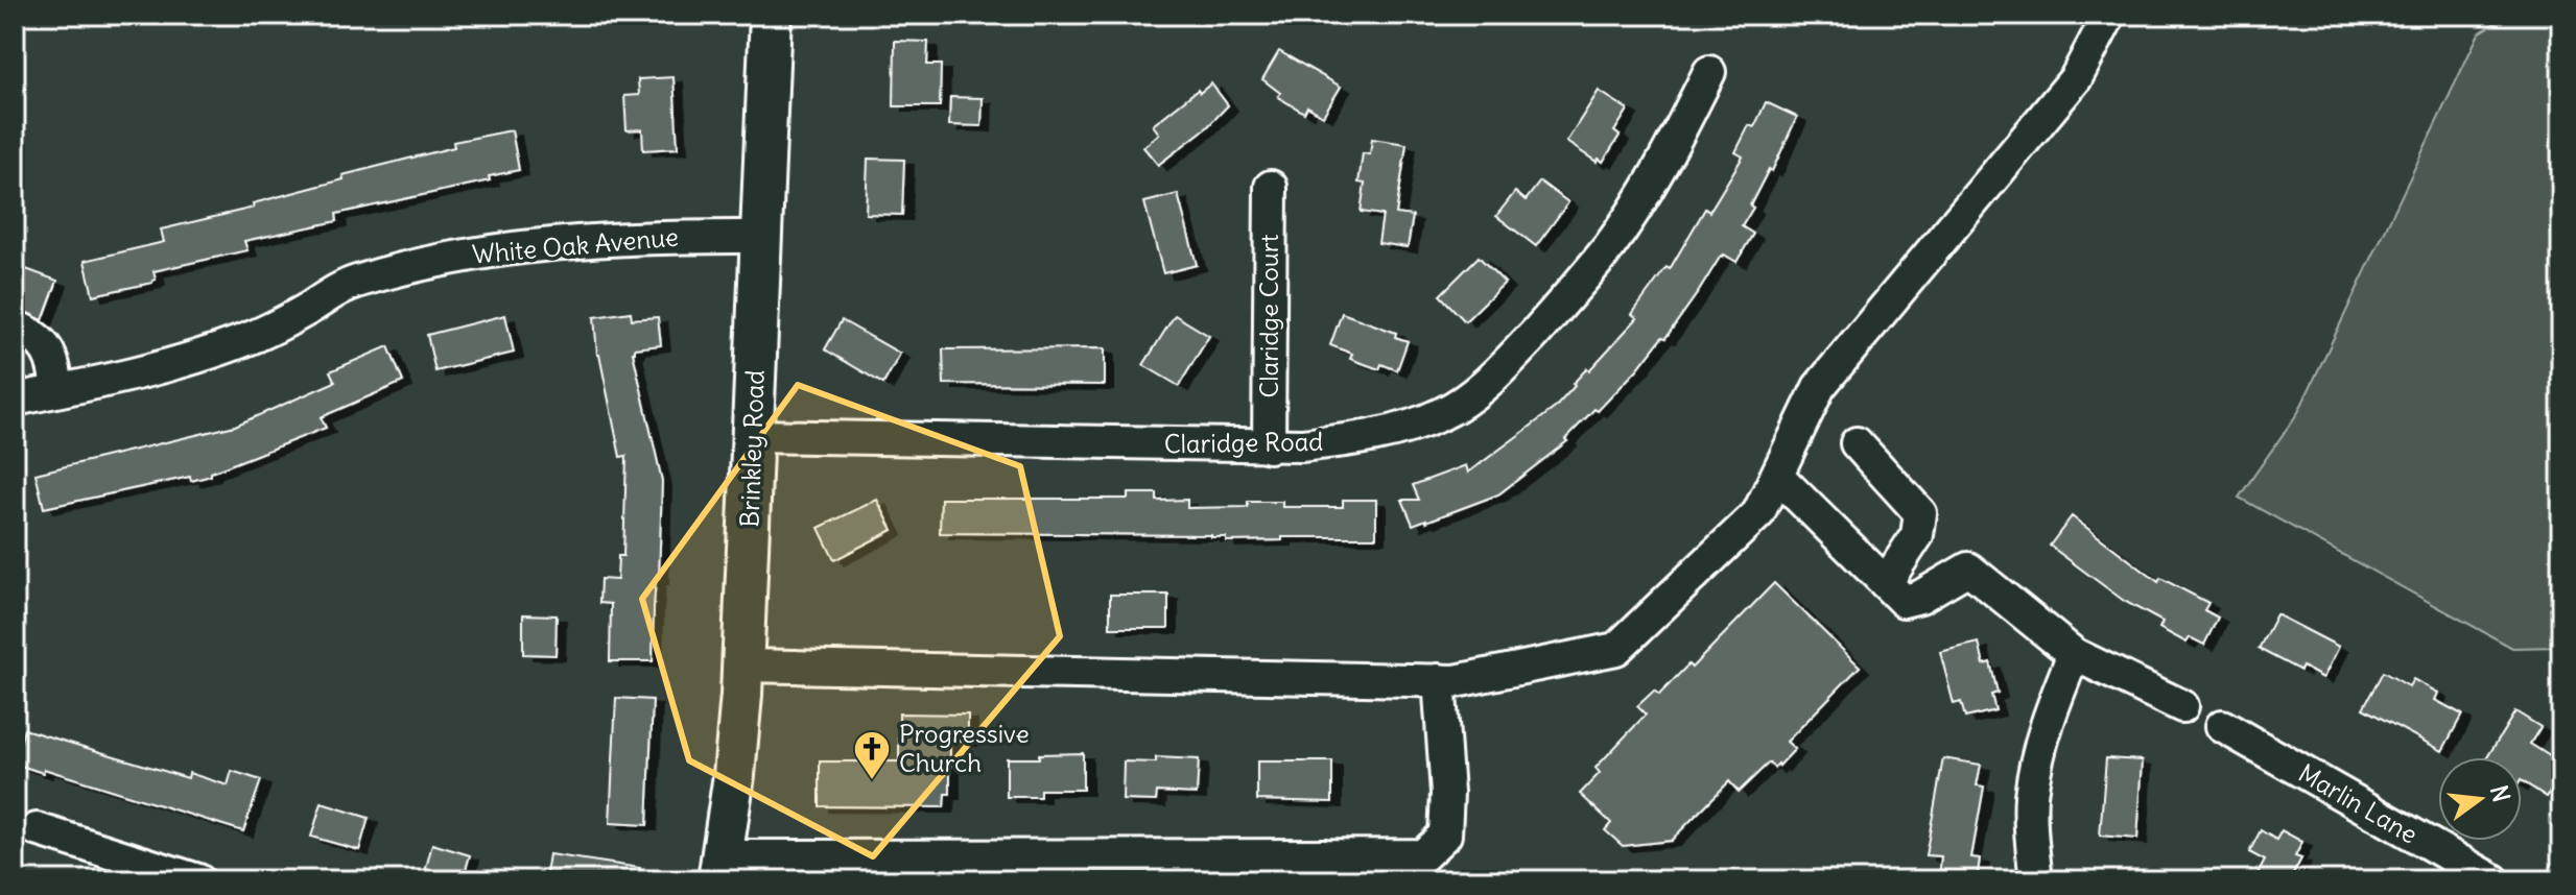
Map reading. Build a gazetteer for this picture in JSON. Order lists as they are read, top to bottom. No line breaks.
{"streets":{"main road":["Brinkley Road"],"street":["White Oak Avenue","Claridge Court","Claridge Road","Marlin Lane"]},"crossings":[["White Oak Avenue","Brinkley Road"],["Claridge Court","Claridge Road"],["Claridge Road","Brinkley Road"]],"places":{"church":["Progressive Church"]},"north":"right"}
